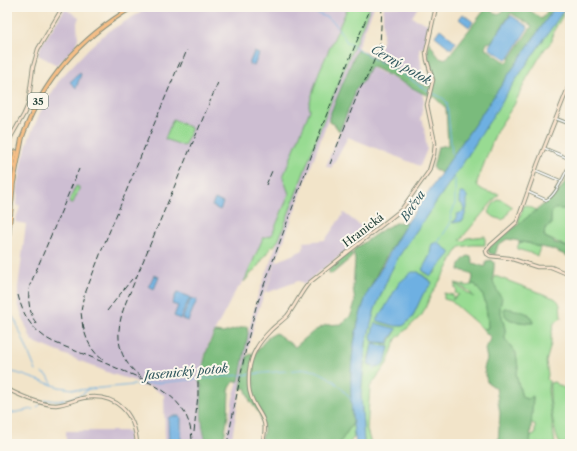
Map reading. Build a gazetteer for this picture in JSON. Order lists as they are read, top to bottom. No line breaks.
{"streets":{"highway":["35"],"street":["Hranická"]},"water":["Černý potok","Bečva","Jasenický potok"]}
